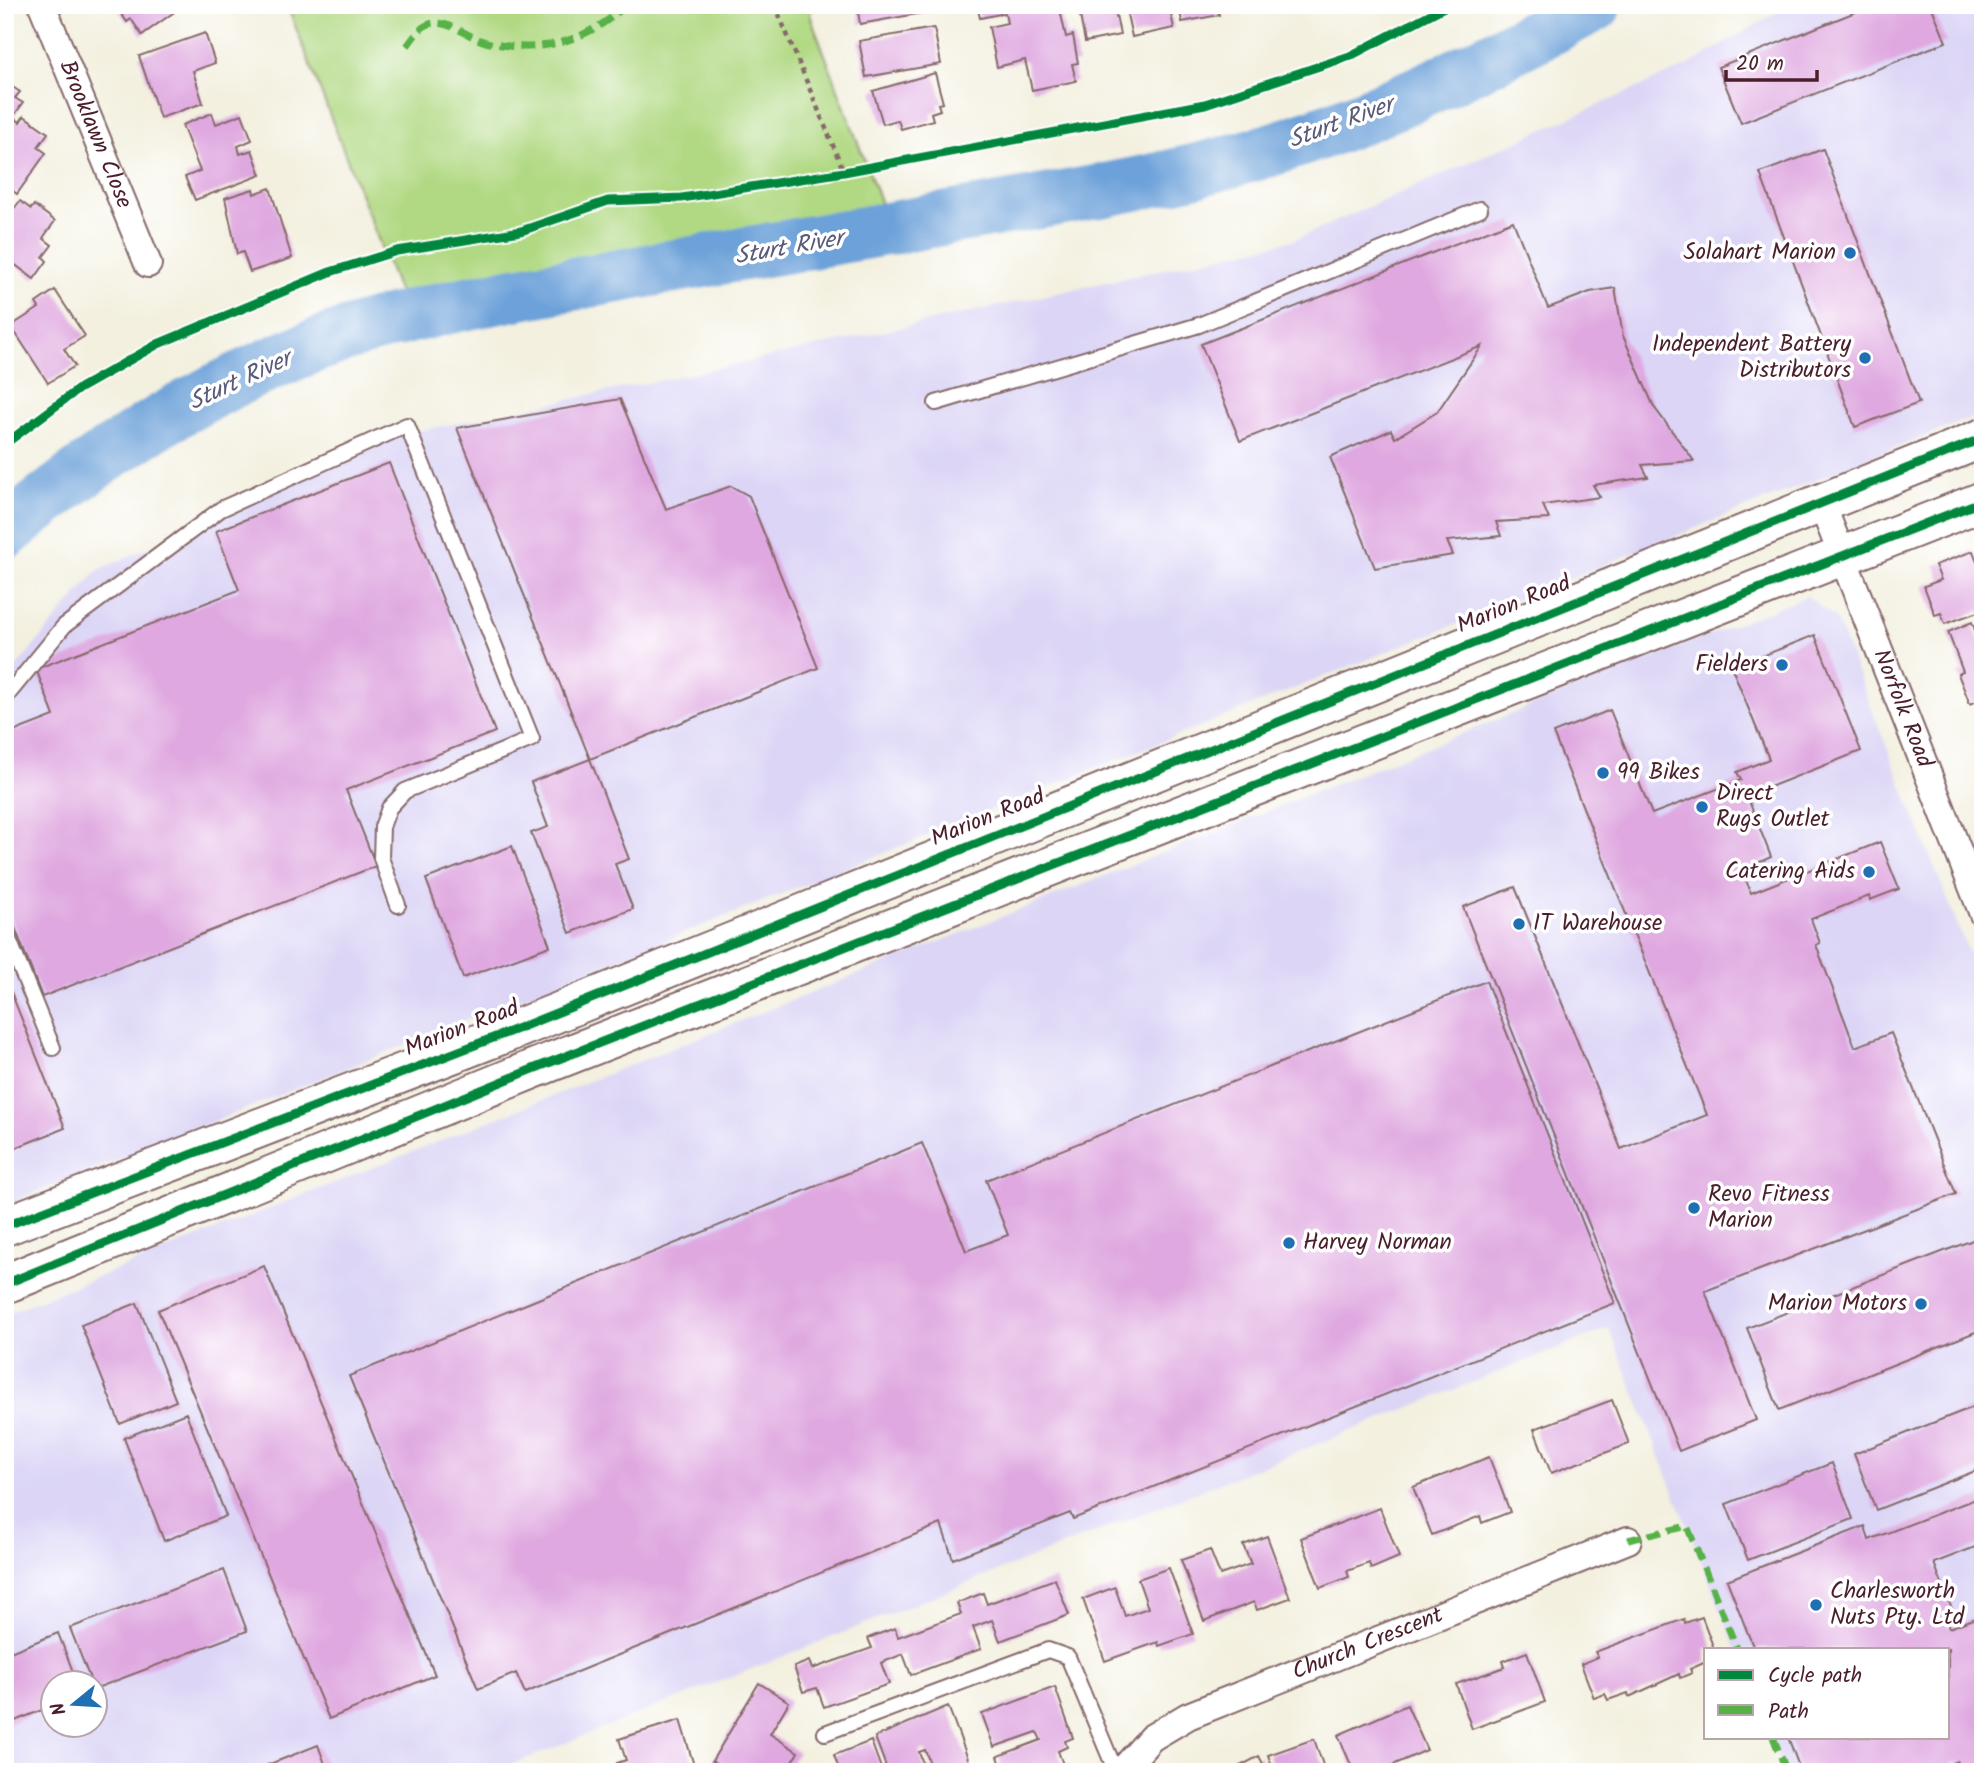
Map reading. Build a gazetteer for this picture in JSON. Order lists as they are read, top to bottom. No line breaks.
{"streets":{"main road":["Marion Road"],"street":["Brooklawn Close","Norfolk Road","Church Crescent"]},"crossings":[["Marion Road","Norfolk Road"]],"water":["Sturt River"],"places":["Solahart Marion","Independent Battery Distributors","Fielders","99 Bikes","Direct Rugs Outlet","Catering Aids","IT Warehouse","Revo Fitness Marion","Harvey Norman","Marion Motors","Charlesworth Nuts Pty. Ltd"],"legend":["Cycle path","Path"],"scale_bar":"20 m","north":"left"}
